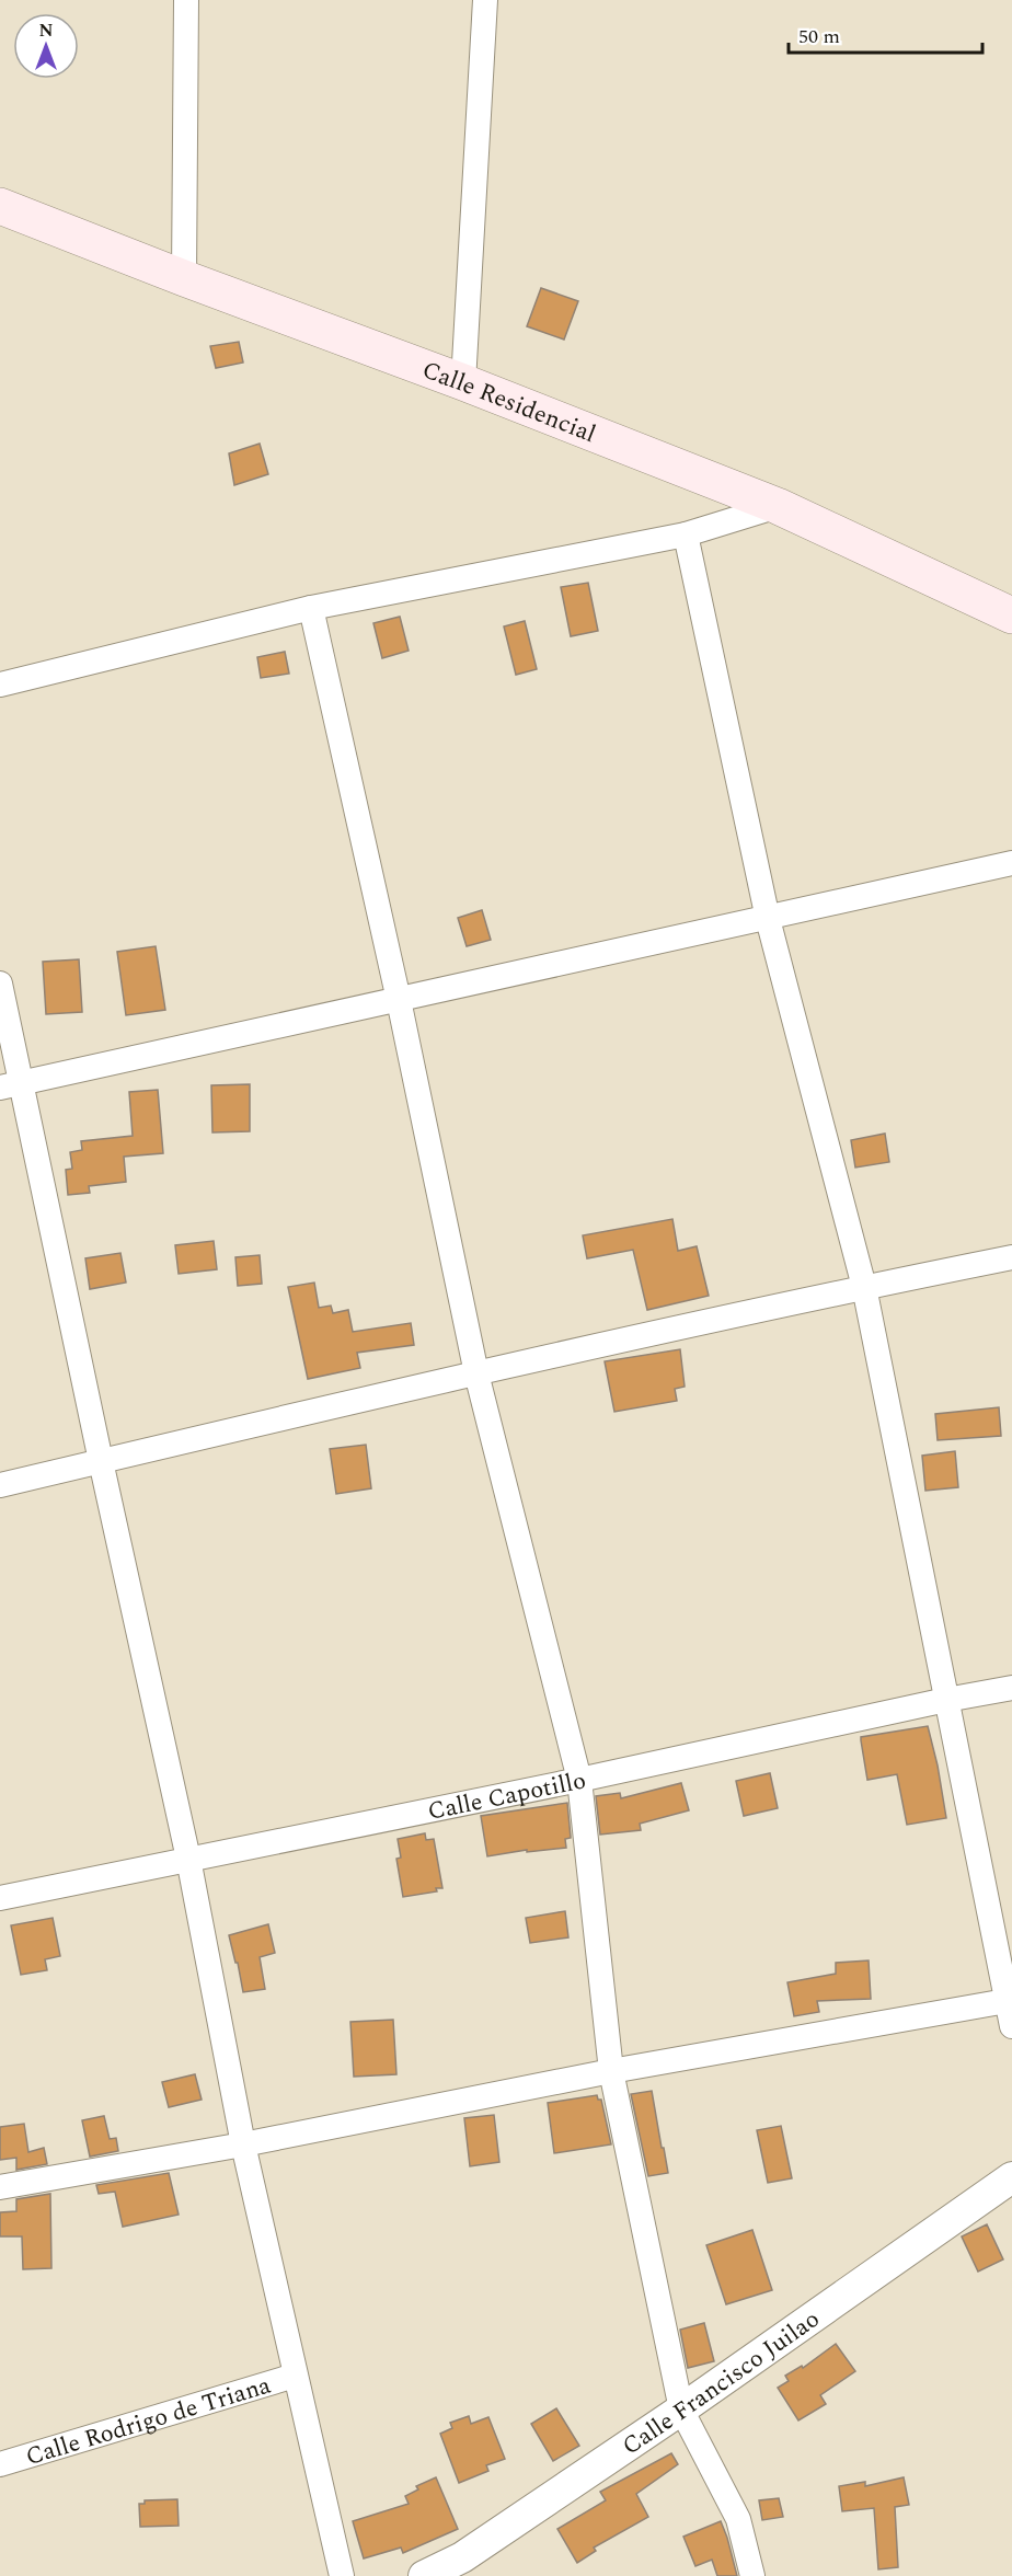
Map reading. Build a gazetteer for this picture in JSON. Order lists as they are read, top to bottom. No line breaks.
{"streets":{"main road":["Calle Residencial"],"street":["Calle Capotillo","Calle Francisco Juilao","Calle Rodrigo de Triana"]},"scale_bar":"50 m","north":"top"}
